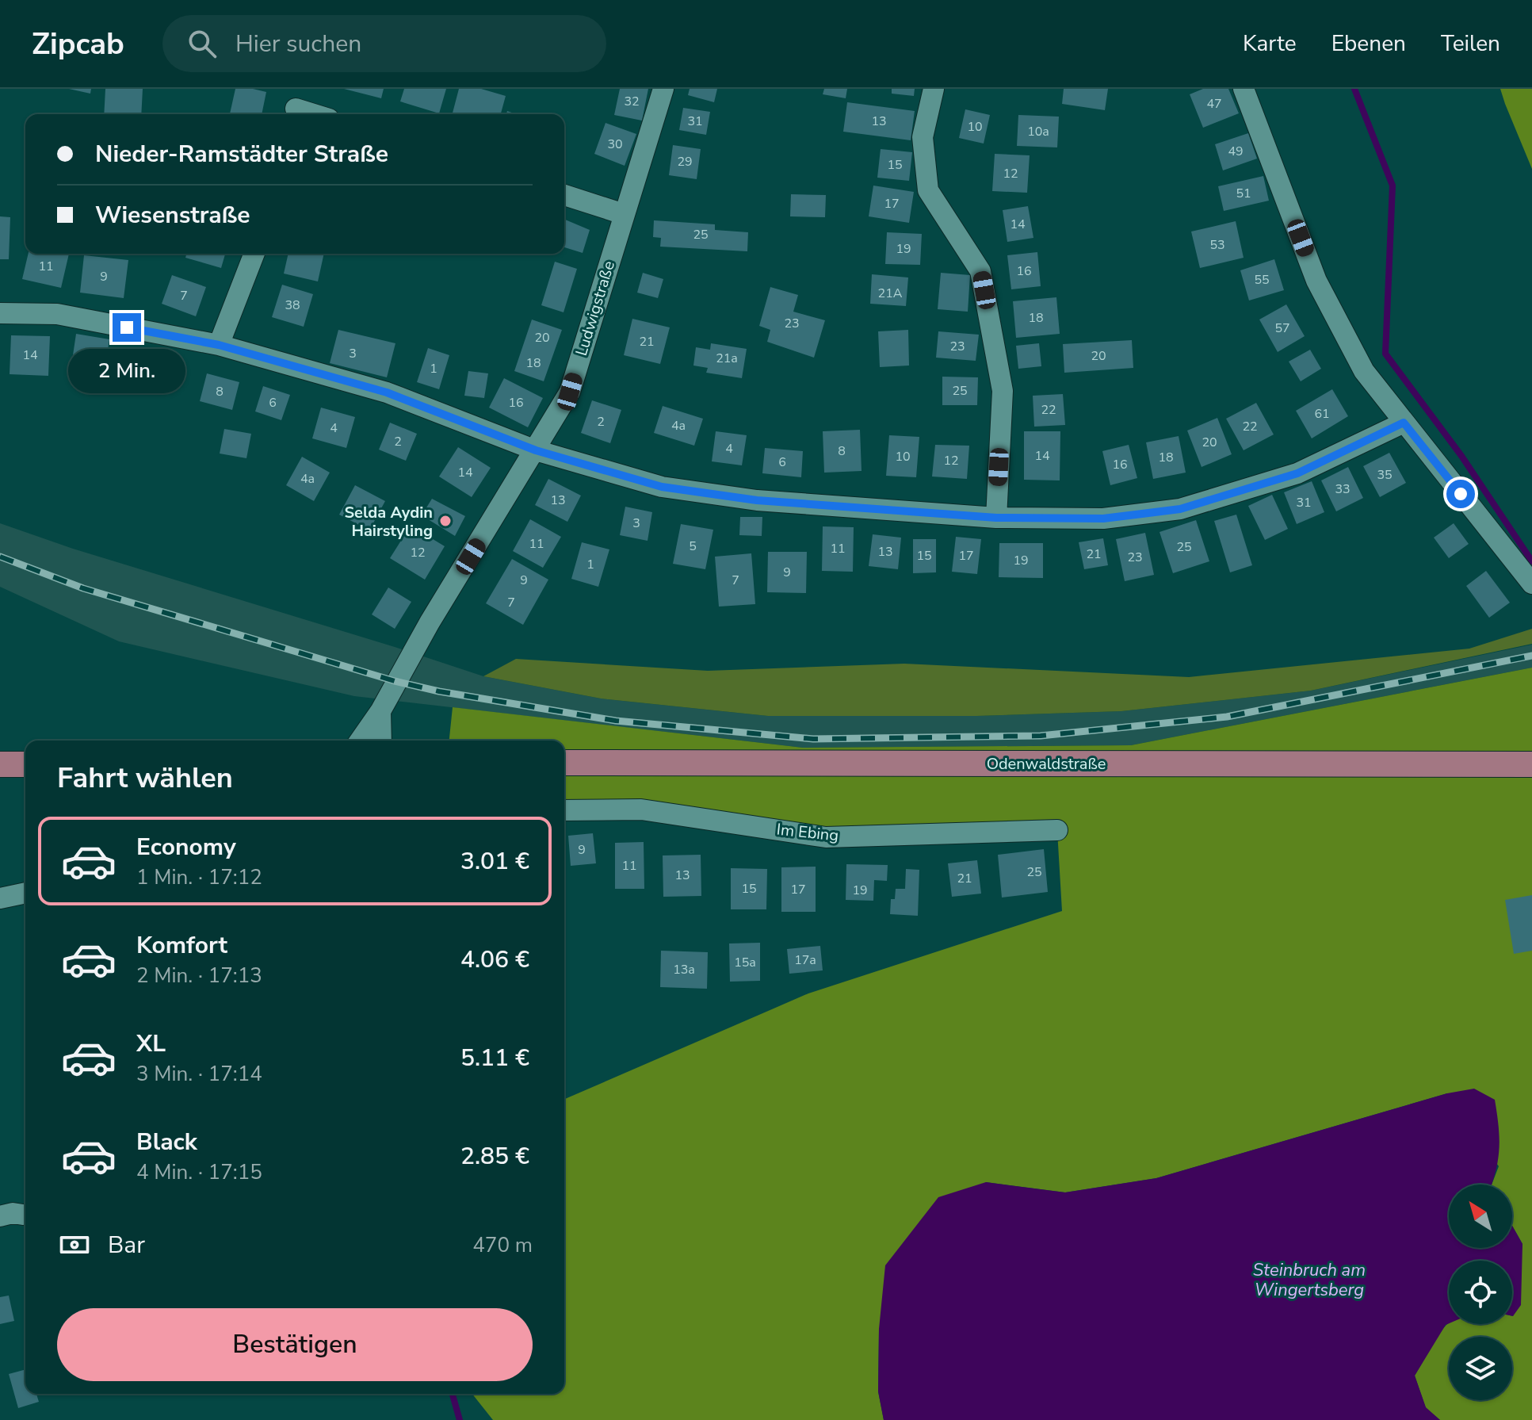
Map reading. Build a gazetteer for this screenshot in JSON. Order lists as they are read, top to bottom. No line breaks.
{"streets":{"main road":["Odenwaldstraße"],"street":["Ludwigstraße","Im Ebing"]},"water":["Steinbruch am Wingertsberg"],"places":["Selda Aydin Hairstyling"],"house_numbers":["32","47","31","13","10","10a","30","49","29","15","12","51","17","14","25","53","19","11","16","9","55","21A","7","38","18","23","57","20","21","23","3","14","20","21a","18","1","25","8","6","16","22","61","2","4a","22","4","2","20","4","8","14","10","18","12","6","16","14","35","4a","33","13","31","3","11","5","25","11","13","12","21","15","17","23","19","1","9","9","7","7","9","11","25","13","21","15","17","19","17a","15a","13a"],"north":"top left","page":{"header":"Zipcab","search":"Hier suchen","nav":["Karte","Ebenen","Teilen"],"banner":["Nieder-Ramstädter Straße","Wiesenstraße"],"bubble":"2 Min.","heading":"Fahrt wählen","list":[{"name":"Economy","note":"1 Min. · 17:12","value":"3.01 €"},{"name":"Komfort","note":"2 Min. · 17:13","value":"4.06 €"},{"name":"XL","note":"3 Min. · 17:14","value":"5.11 €"},{"name":"Black","note":"4 Min. · 17:15","value":"2.85 €"}],"pay":["Bar","470 m"],"buttons":"Bestätigen"}}
